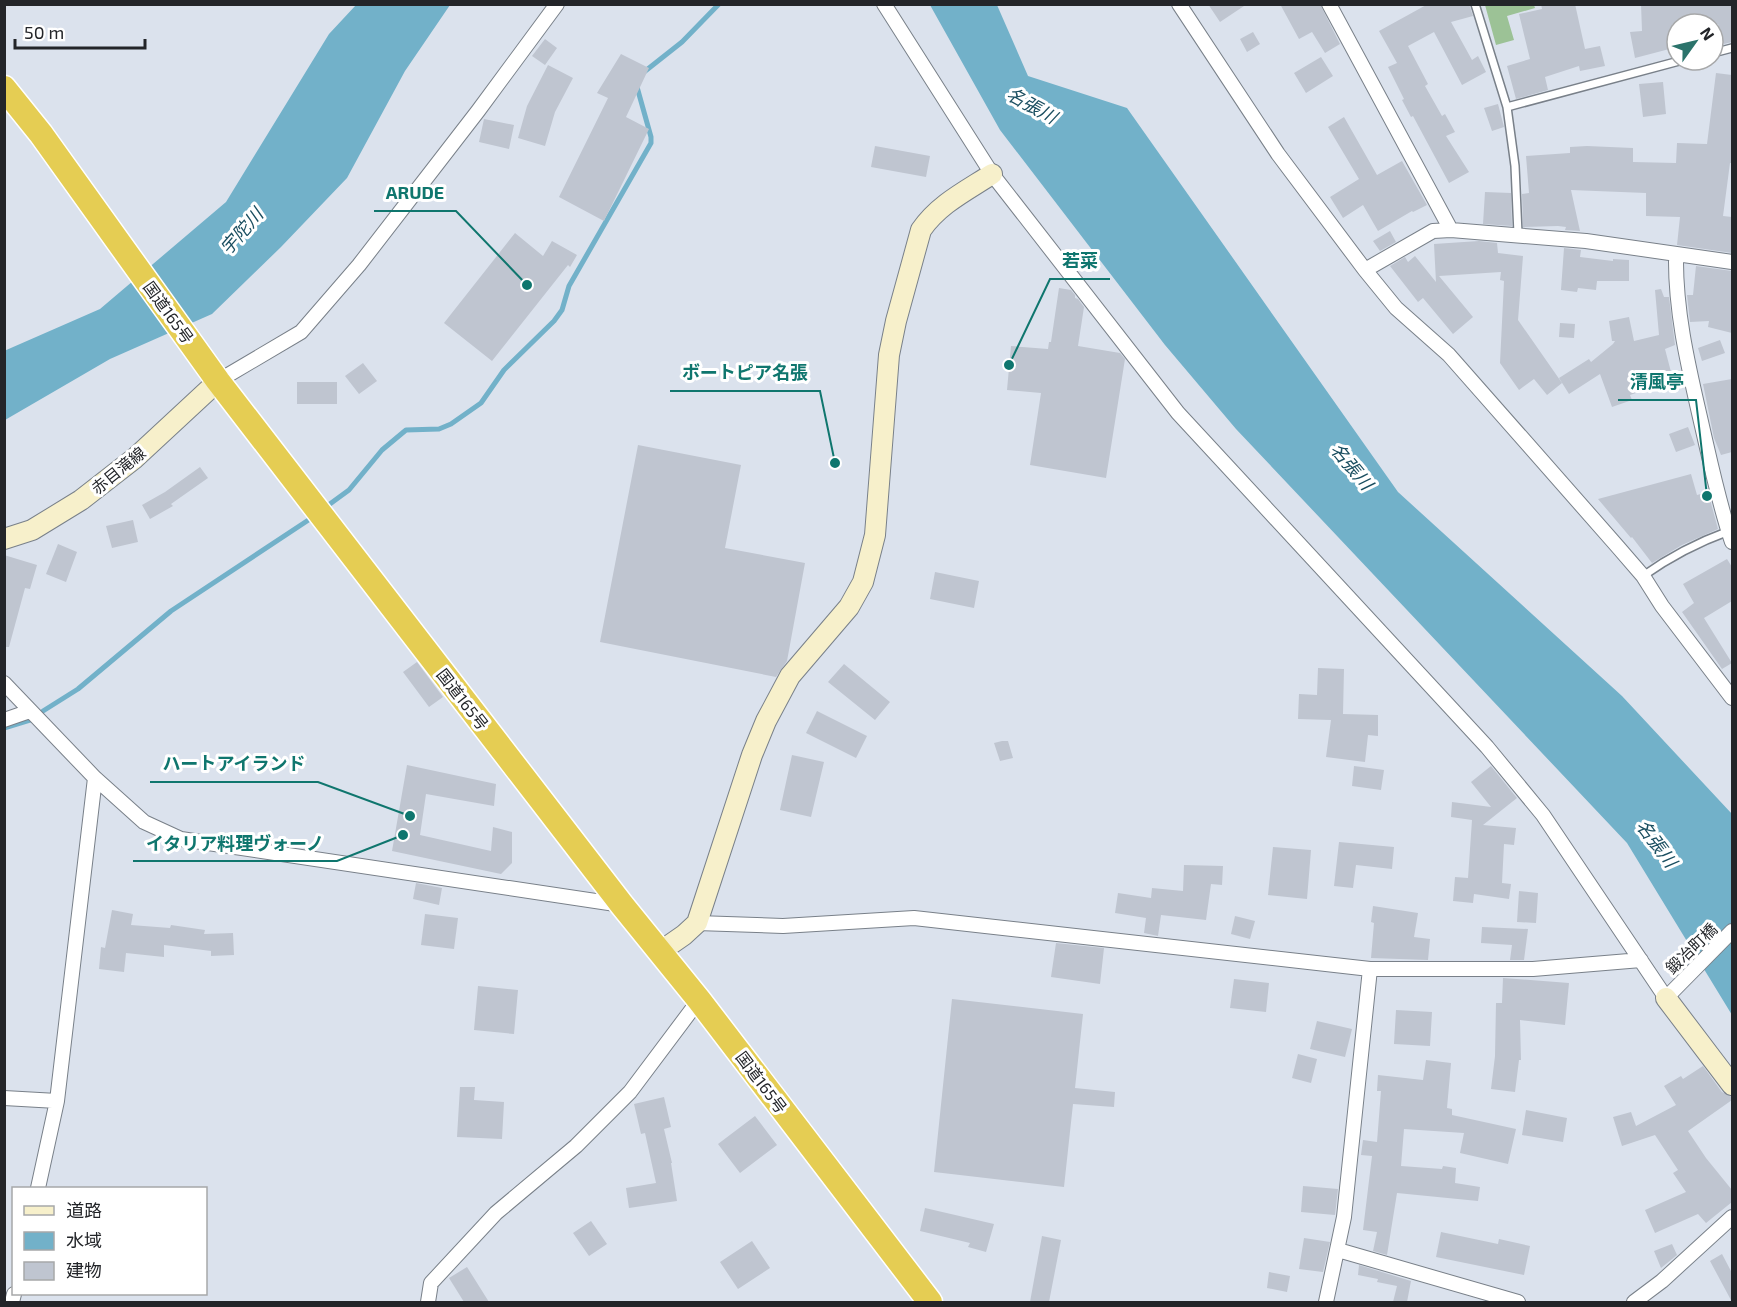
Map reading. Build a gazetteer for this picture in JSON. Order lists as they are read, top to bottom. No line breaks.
{"streets":{"highway":["国道165号"],"street":["赤目滝線","鍛冶町橋"]},"crossings":[["国道165号","赤目滝線"]],"water":["名張川","宇陀川"],"places":["ARUDE","若菜","ボートピア名張","清風亭","ハートアイランド","イタリア料理ヴォーノ"],"legend":["道路","水域","建物"],"scale_bar":"50 m","north":"top right"}
